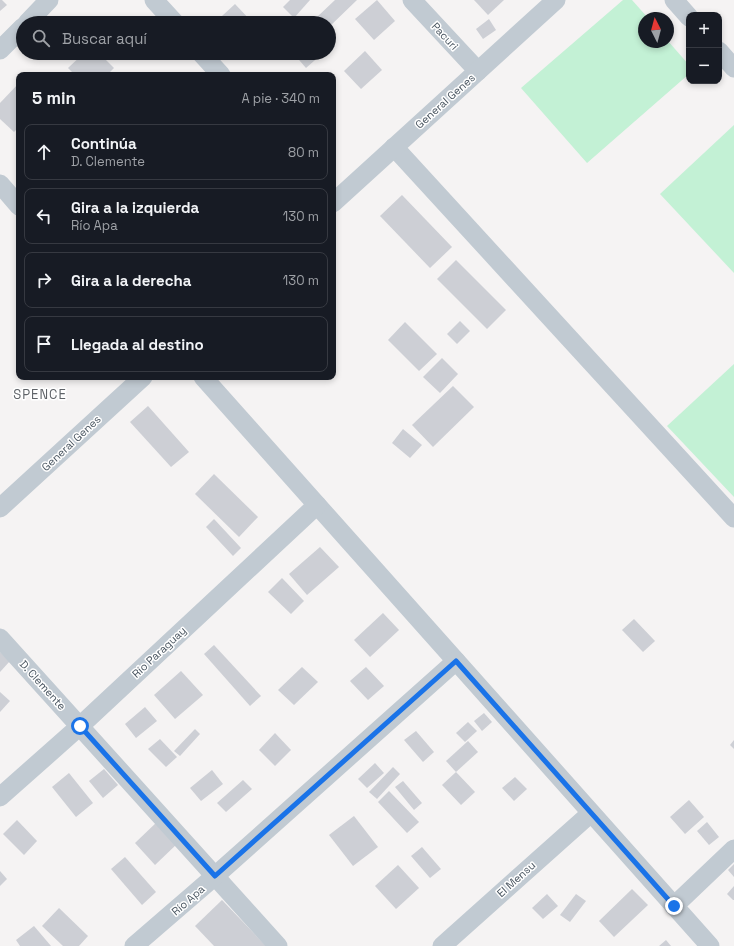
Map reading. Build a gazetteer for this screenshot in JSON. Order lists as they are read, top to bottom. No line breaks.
{"streets":{"street":["Pacuri","General Genes","Río Paraguay","D. Clemente","El Mensu","Río Apa"]},"crossings":[["Pacuri","General Genes"],["Río Paraguay","D. Clemente"],["D. Clemente","Río Apa"]],"districts":["SPENCE"],"north":"top","page":{"map_buttons":["+","−"],"search":"Buscar aquí","heading":["5 min","A pie · 340 m"],"list":[["Continúa","D. Clemente","80 m"],["Gira a la izquierda","Río Apa","130 m"],["Gira a la derecha","130 m"],"Llegada al destino"]}}
